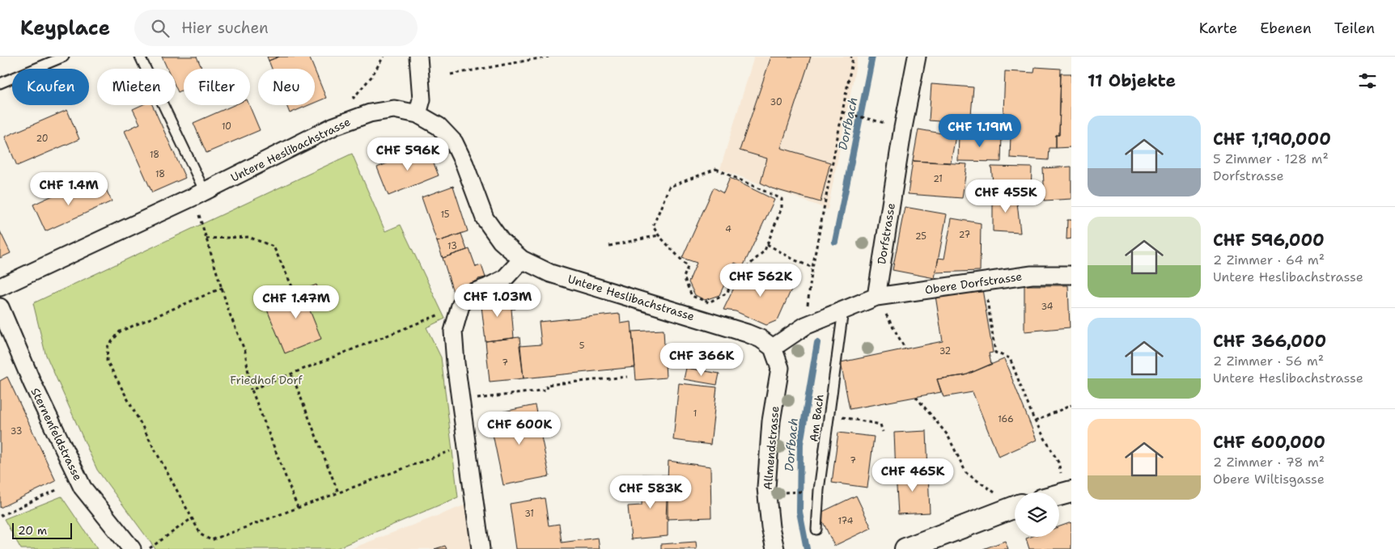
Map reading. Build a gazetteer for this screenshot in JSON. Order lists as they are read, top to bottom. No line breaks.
{"streets":{"street":["Untere Heslibachstrasse","Dorfstrasse","Obere Dorfstrasse","Sternenfeldstrasse","Allmendstrasse"],"lane":["Am Bach"]},"crossings":[["Untere Heslibachstrasse","Allmendstrasse"],["Dorfstrasse","Obere Dorfstrasse"]],"water":["Dorfbach"],"parks":["Friedhof Dorf"],"house_numbers":["30","10","20","18","18","21","15","4","27","25","13","34","5","32","7","1","166","33","7","31","174"],"scale_bar":"20 m","page":{"header":"Keyplace","search":"Hier suchen","nav":["Karte","Ebenen","Teilen"],"heading":"11 Objekte","chip":["Kaufen","Mieten","Filter","Neu"],"list":[{"name":"CHF 1,190,000","note":"5 Zimmer · 128 m² · Dorfstrasse"},{"name":"CHF 596,000","note":"2 Zimmer · 64 m² · Untere Heslibachstrasse"},{"name":"CHF 366,000","note":"2 Zimmer · 56 m² · Untere Heslibachstrasse"},{"name":"CHF 600,000","note":"2 Zimmer · 78 m² · Obere Wiltisgasse"}],"price":["CHF 1.19M","CHF 596K","CHF 1.4M","CHF 455K","CHF 562K","CHF 1.03M","CHF 1.47M","CHF 366K","CHF 600K","CHF 465K","CHF 583K"],"scale":"20 m"}}
